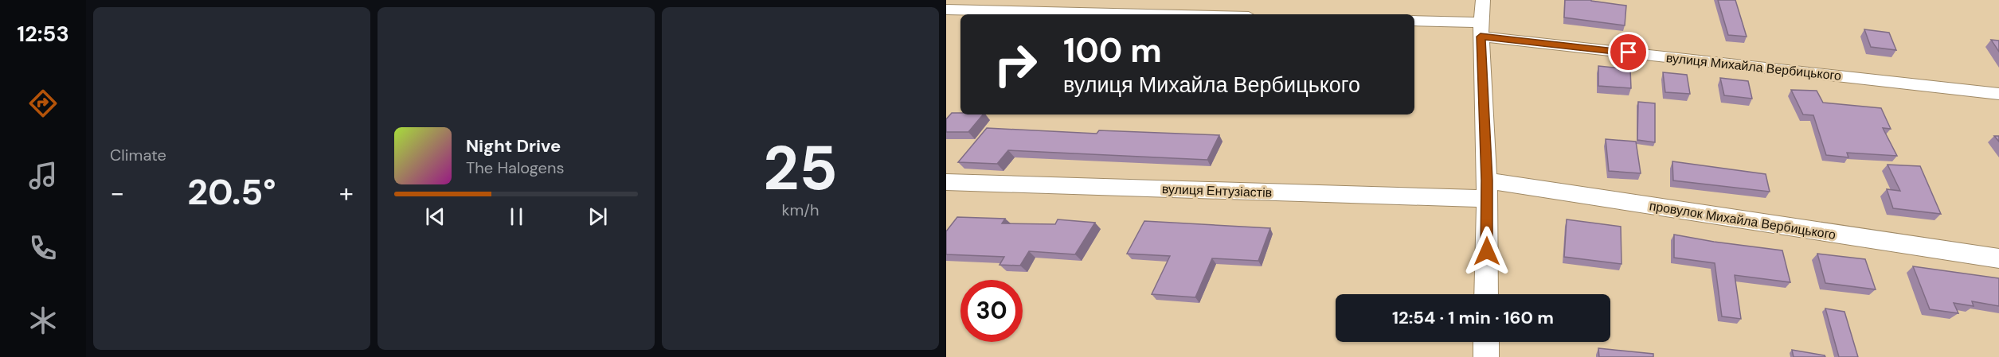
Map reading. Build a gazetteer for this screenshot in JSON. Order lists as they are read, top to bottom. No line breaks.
{"streets":{"street":["вулиця Михайла Вербицького","вулиця Ентузіастів","провулок Михайла Вербицького"]},"crossings":[["вулиця Ентузіастів","провулок Михайла Вербицького"]],"page":{"tabs":"12:53","tile":["Climate",["25","km/h"]],"turn":["100 m","вулиця Михайла Вербицького"],"song":["Night Drive","The Halogens"],"heat":["−","20.5°","+"],"limit":"30","trip":"12:54 · 1 min · 160 m"}}
